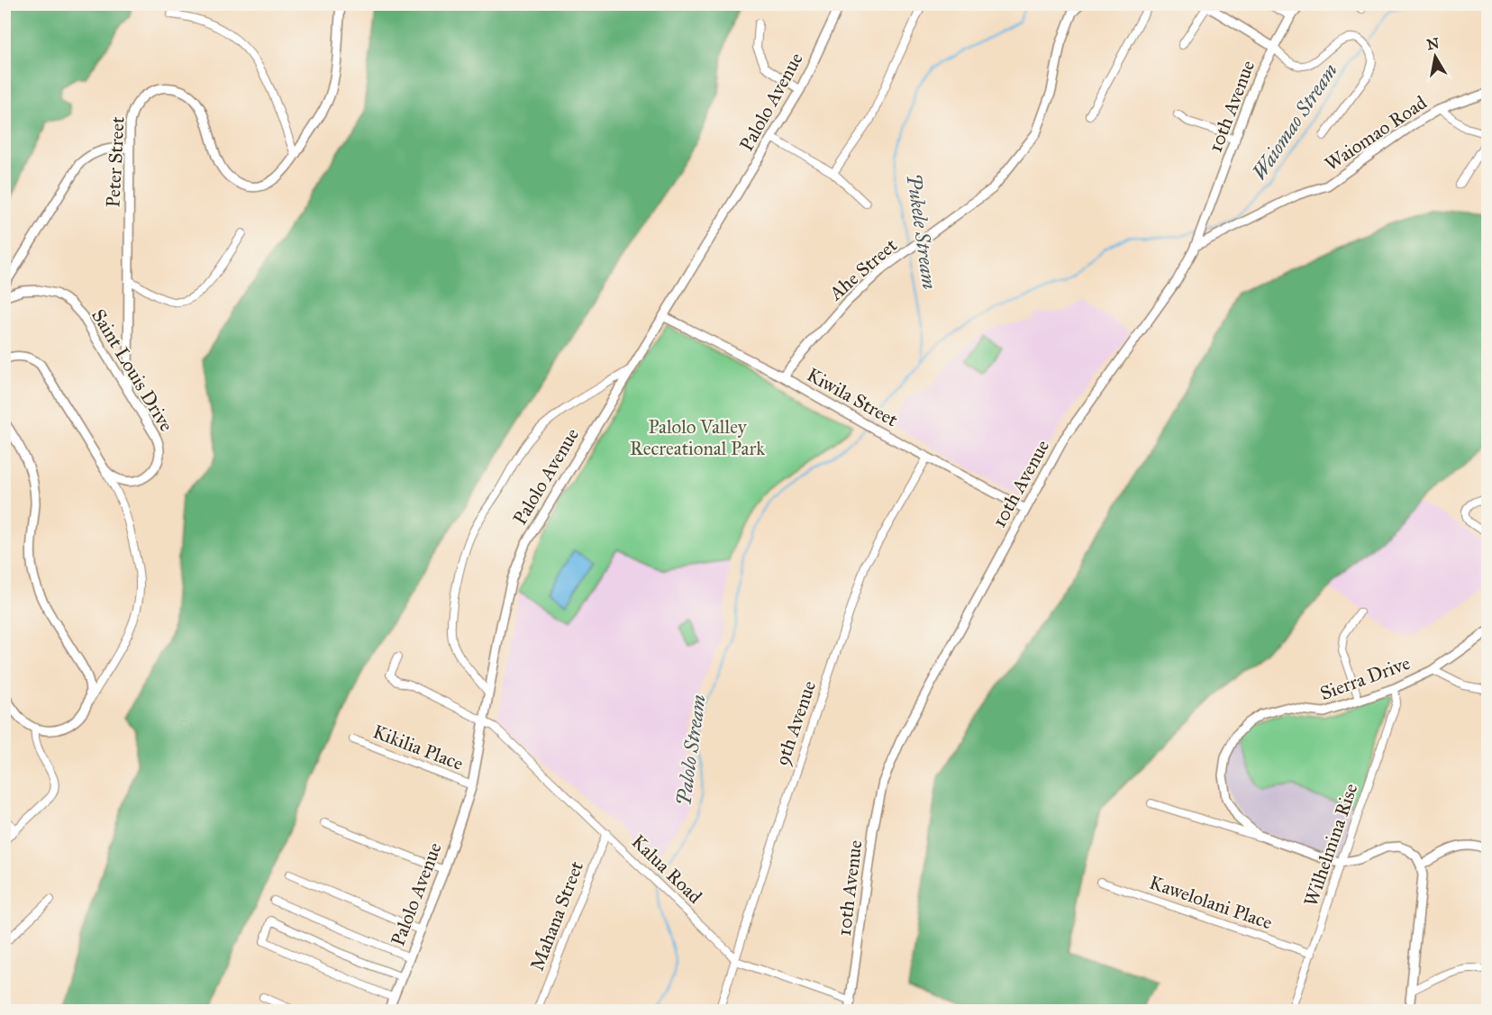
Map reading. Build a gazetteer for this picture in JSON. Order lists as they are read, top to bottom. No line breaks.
{"streets":{"street":["Palolo Avenue","10th Avenue","Waiomao Road","Peter Street","Ahe Street","Saint Louis Drive","Kiwila Street","Sierra Drive","9th Avenue","Kikilia Place","Wilhelmina Rise","Kalua Road","Kawelolani Place","Mahana Street"]},"crossings":[["Palolo Avenue","Kiwila Street"],["Palolo Avenue","Kikilia Place"],["Palolo Avenue","Kalua Road"],["10th Avenue","Waiomao Road"],["10th Avenue","Kiwila Street"],["10th Avenue","Kalua Road"],["Peter Street","Saint Louis Drive"],["Ahe Street","Kiwila Street"],["Kiwila Street","9th Avenue"],["Sierra Drive","Wilhelmina Rise"],["9th Avenue","Kalua Road"],["Wilhelmina Rise","Kawelolani Place"],["Kalua Road","Mahana Street"]],"water":["Waiomao Stream","Pukele Stream","Palolo Stream"],"parks":["Palolo Valley Recreational Park"],"north":"top"}
